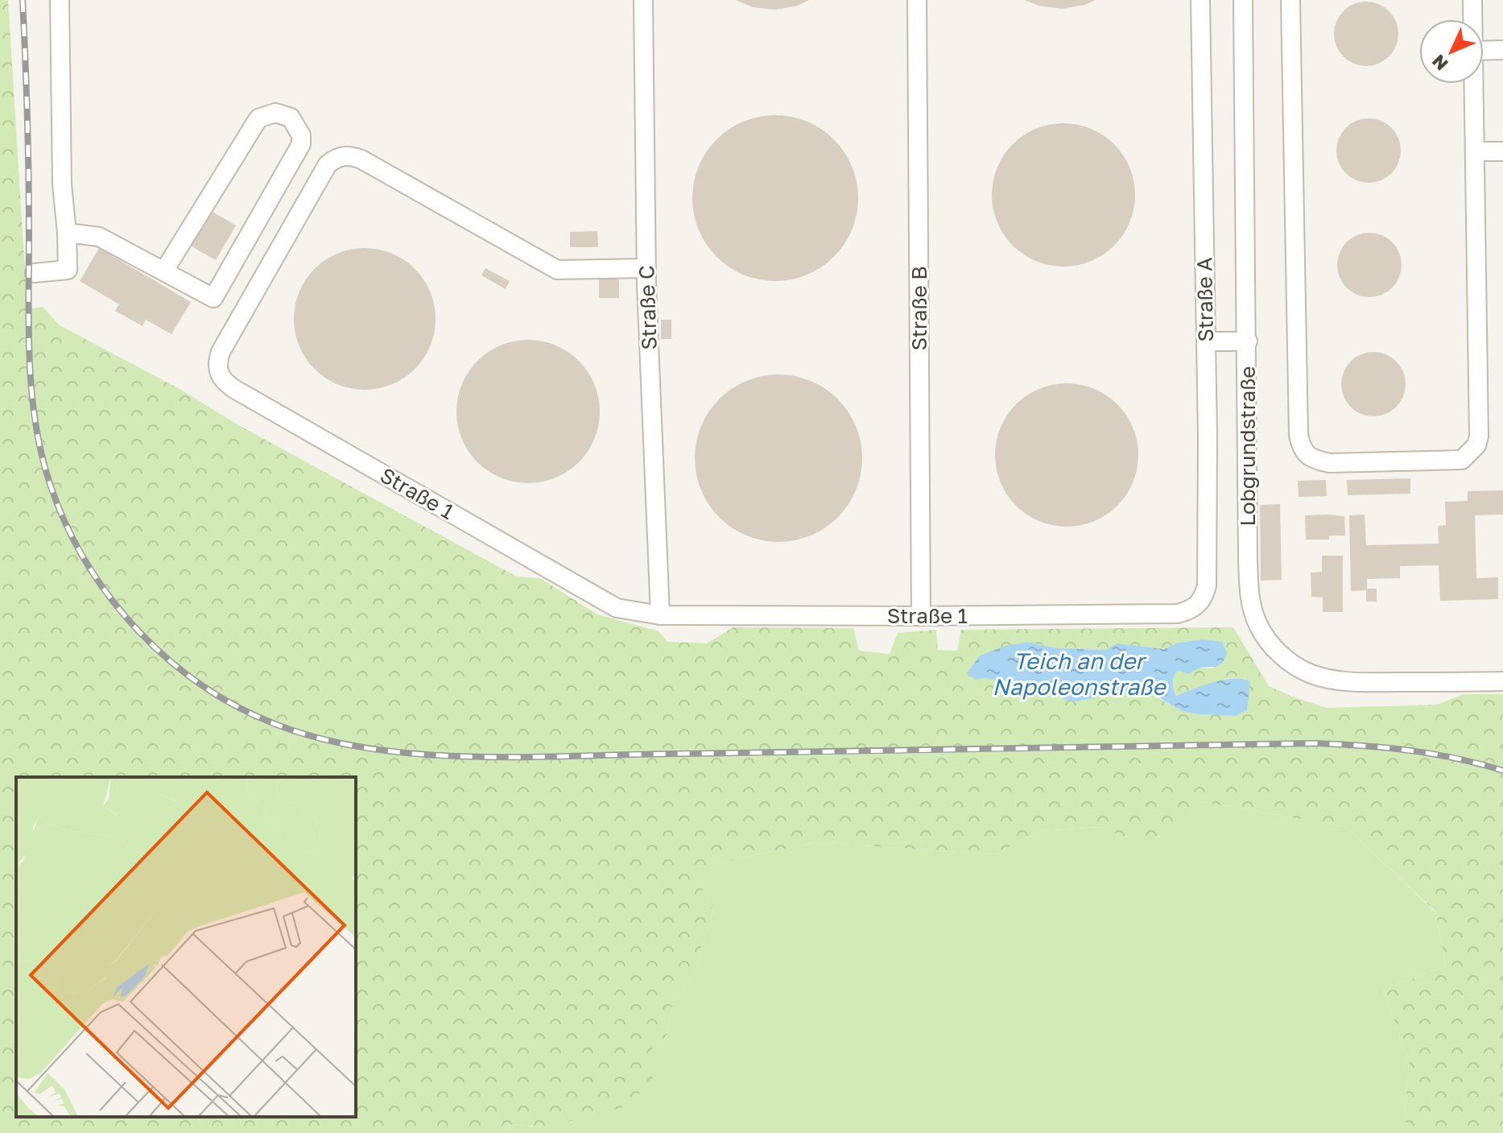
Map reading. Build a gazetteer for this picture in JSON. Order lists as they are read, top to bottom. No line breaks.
{"streets":{"street":["Straße A","Straße C","Straße B","Lobgrundstraße","Straße 1"]},"crossings":[["Straße A","Straße 1"],["Straße C","Straße 1"],["Straße B","Straße 1"]],"water":["Teich an der Napoleonstraße"],"north":"bottom left"}
